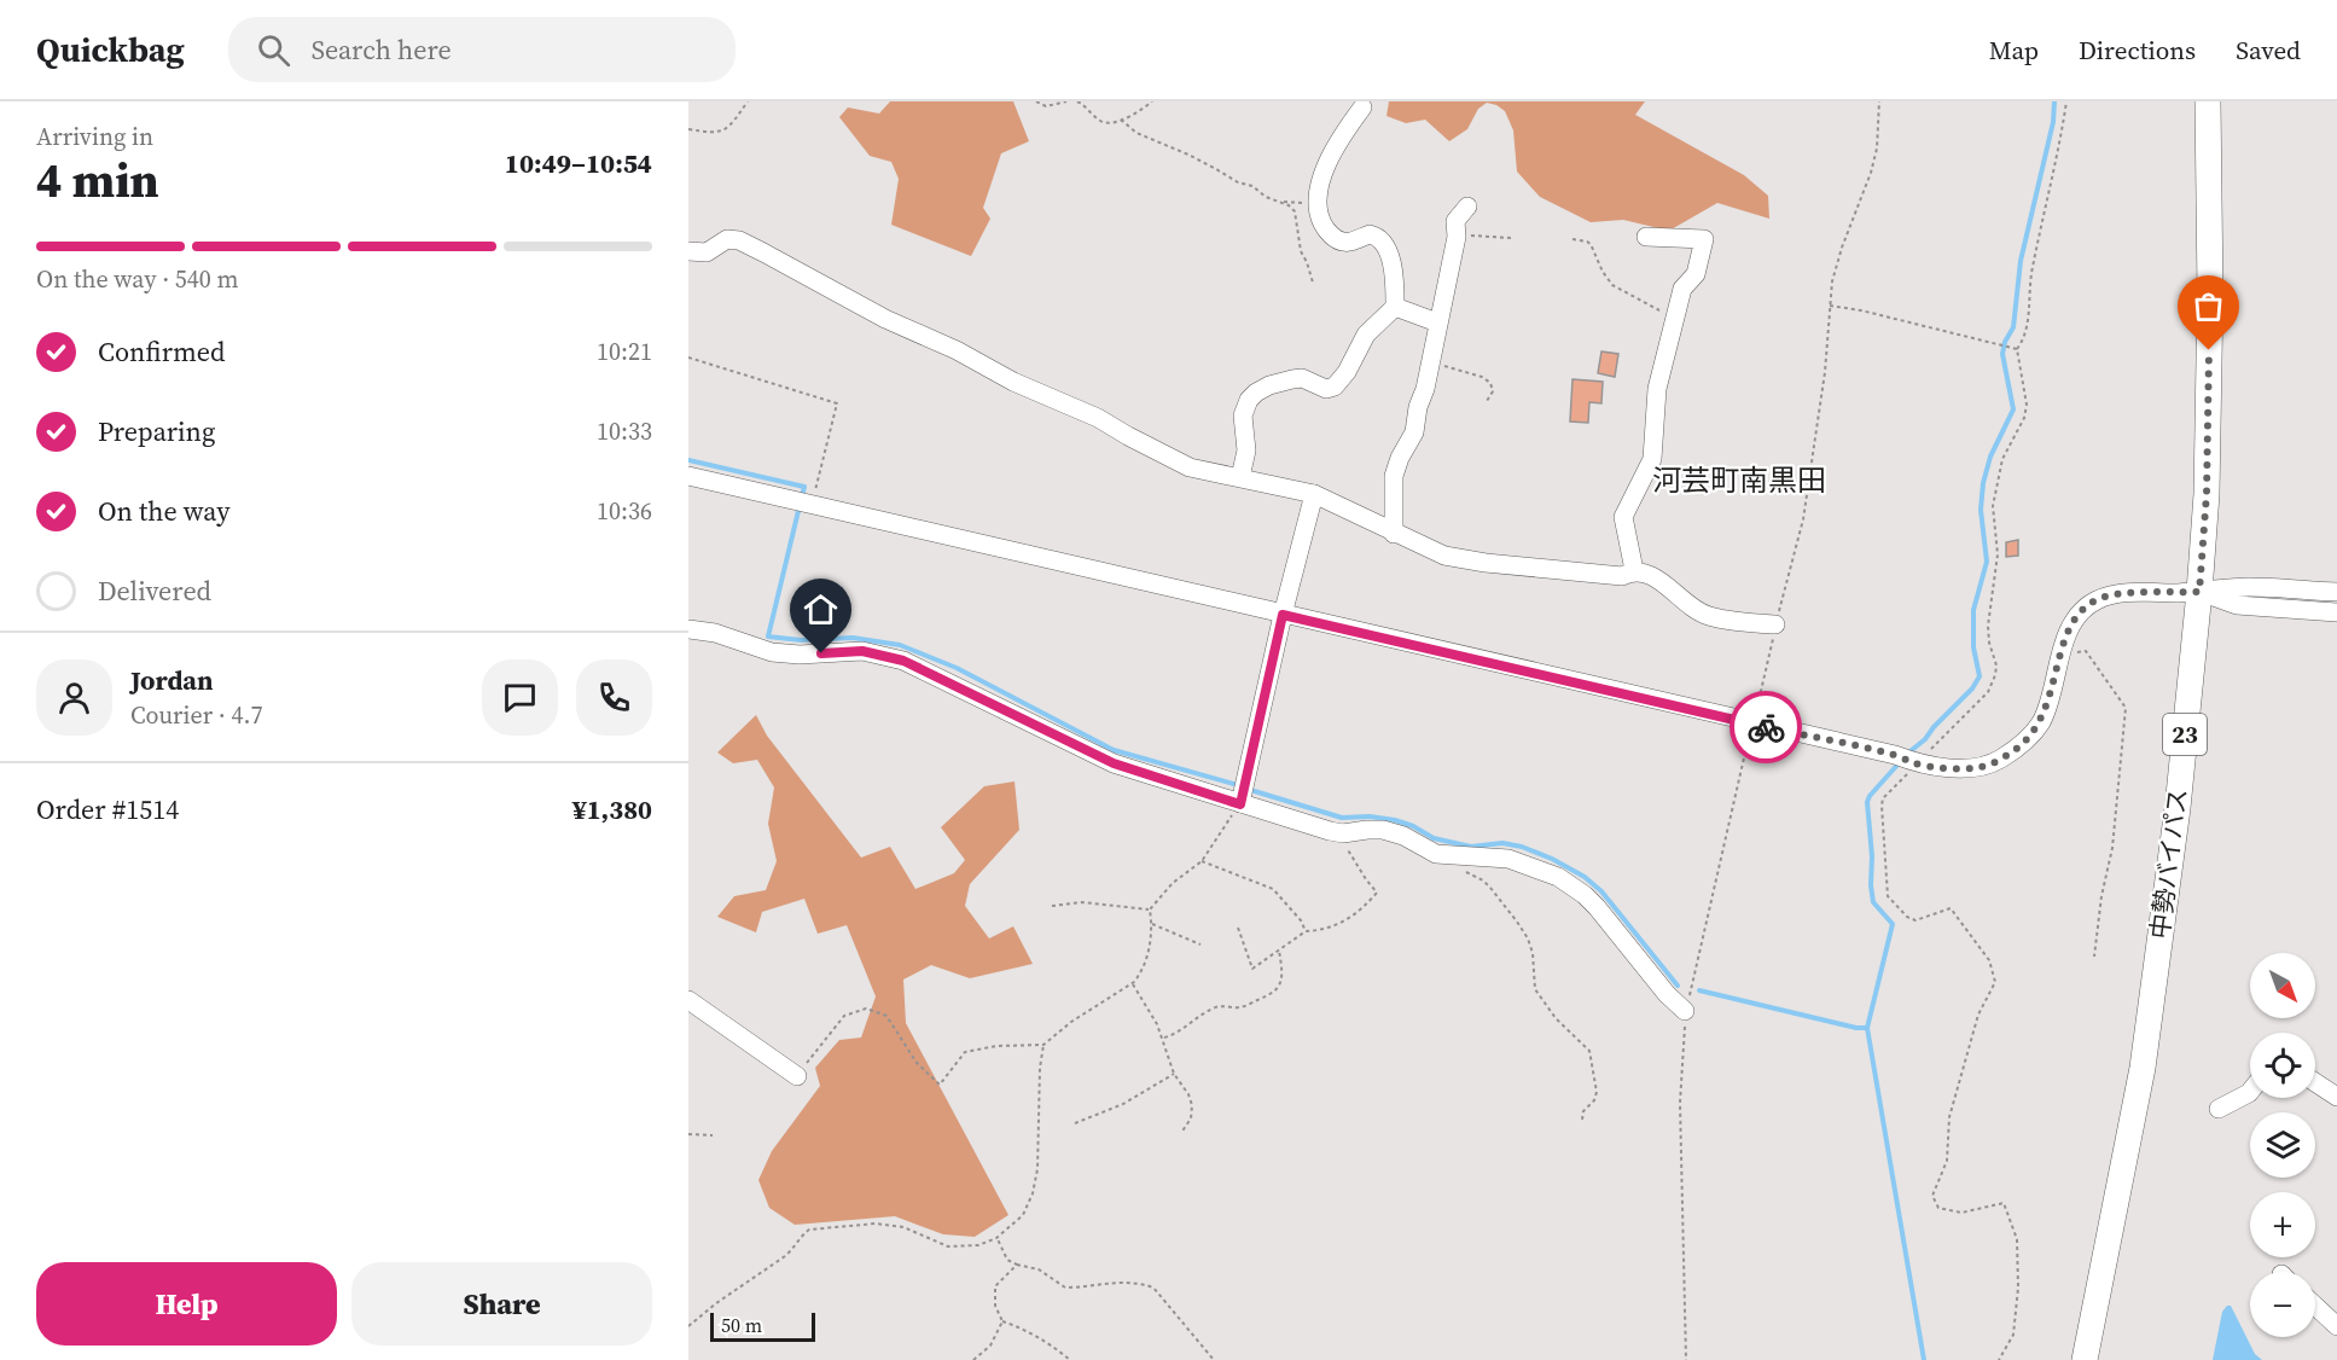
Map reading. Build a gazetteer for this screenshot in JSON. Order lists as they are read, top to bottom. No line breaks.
{"streets":{"highway":["23","中勢バイパス"]},"districts":["河芸町南黒田"],"scale_bar":"50 m","north":"bottom right","page":{"header":"Quickbag","search":"Search here","nav":["Map","Directions","Saved"],"heading":["4 min","Arriving in","10:49–10:54"],"panel":["Jordan","Courier · 4.7","Order #1514","¥1,380"],"bar":"On the way · 540 m","list":[["Confirmed","10:21"],["Preparing","10:33"],["On the way","10:36"],"Delivered"],"map_buttons":["+","−"],"buttons":["Help","Share"],"scale":"50 m"}}
